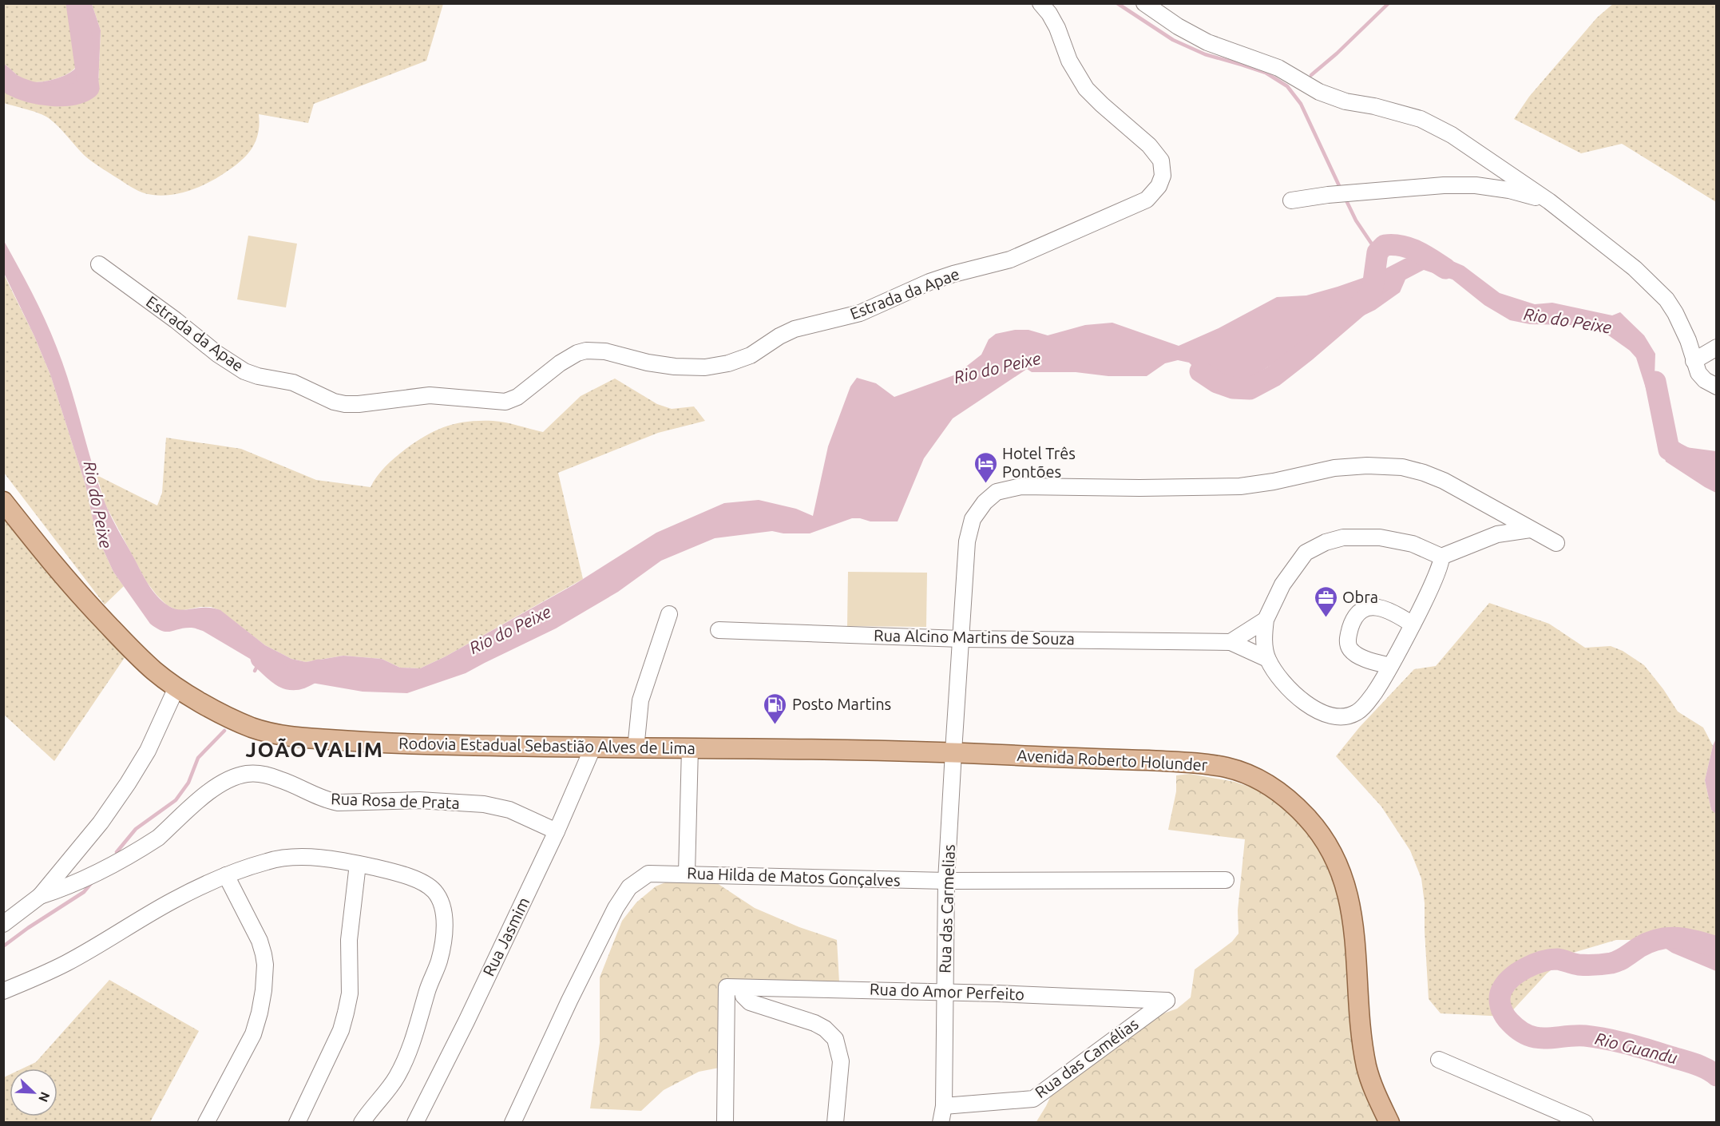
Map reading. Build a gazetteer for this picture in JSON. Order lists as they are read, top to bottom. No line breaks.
{"streets":{"main road":["Rodovia Estadual Sebastião Alves de Lima","Avenida Roberto Holunder"],"street":["Estrada da Apae","Rua Alcino Martins de Souza","Rua Rosa de Prata","Rua Hilda de Matos Gonçalves","Rua das Carmelias","Rua Jasmim","Rua do Amor Perfeito","Rua das Camélias"]},"crossings":[["Rua Alcino Martins de Souza","Rua das Carmelias"],["Rodovia Estadual Sebastião Alves de Lima","Avenida Roberto Holunder"],["Rodovia Estadual Sebastião Alves de Lima","Rua das Carmelias"],["Rodovia Estadual Sebastião Alves de Lima","Rua Jasmim"],["Avenida Roberto Holunder","Rua das Carmelias"],["Rua Rosa de Prata","Rua Jasmim"],["Rua Hilda de Matos Gonçalves","Rua das Carmelias"],["Rua das Carmelias","Rua do Amor Perfeito"],["Rua das Carmelias","Rua das Camélias"],["Rua do Amor Perfeito","Rua das Camélias"]],"districts":["JOÃO VALIM"],"water":["Rio do Peixe","Rio Guandu"],"places":{"hotel":["Hotel Três Pontões"],"office":["Obra"],"fuel station":["Posto Martins"]},"north":"bottom right"}
